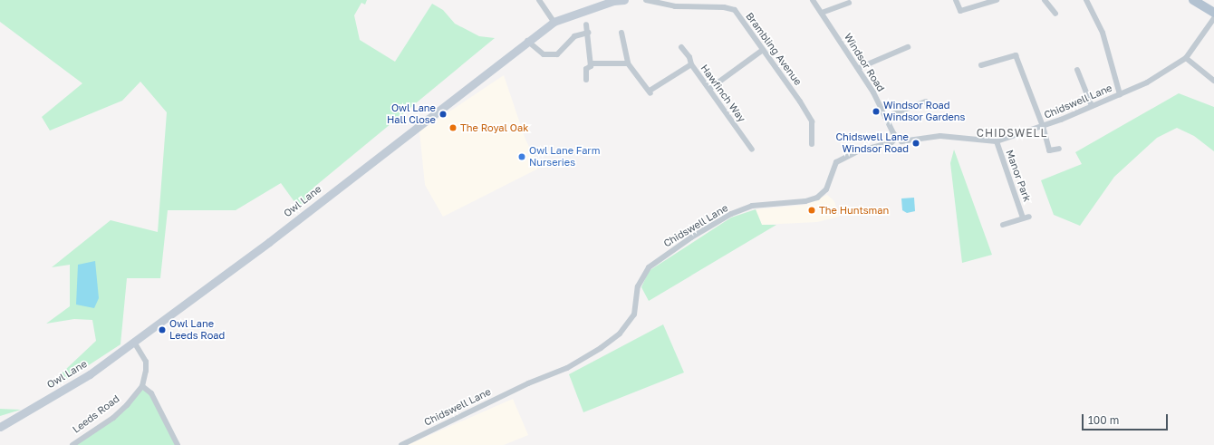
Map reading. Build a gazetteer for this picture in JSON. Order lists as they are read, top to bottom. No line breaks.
{"streets":{"main road":["Owl Lane"],"street":["Brambling Avenue","Windsor Road","Hawfinch Way","Chidswell Lane","Manor Park","Leeds Road"]},"crossings":[["Windsor Road","Chidswell Lane"],["Chidswell Lane","Manor Park"]],"districts":["CHIDSWELL"],"places":["Windsor Road Windsor Gardens","Owl Lane Hall Close","The Royal Oak","Chidswell Lane Windsor Road","Owl Lane Farm Nurseries","The Huntsman","Owl Lane Leeds Road"],"scale_bar":"100 m"}
